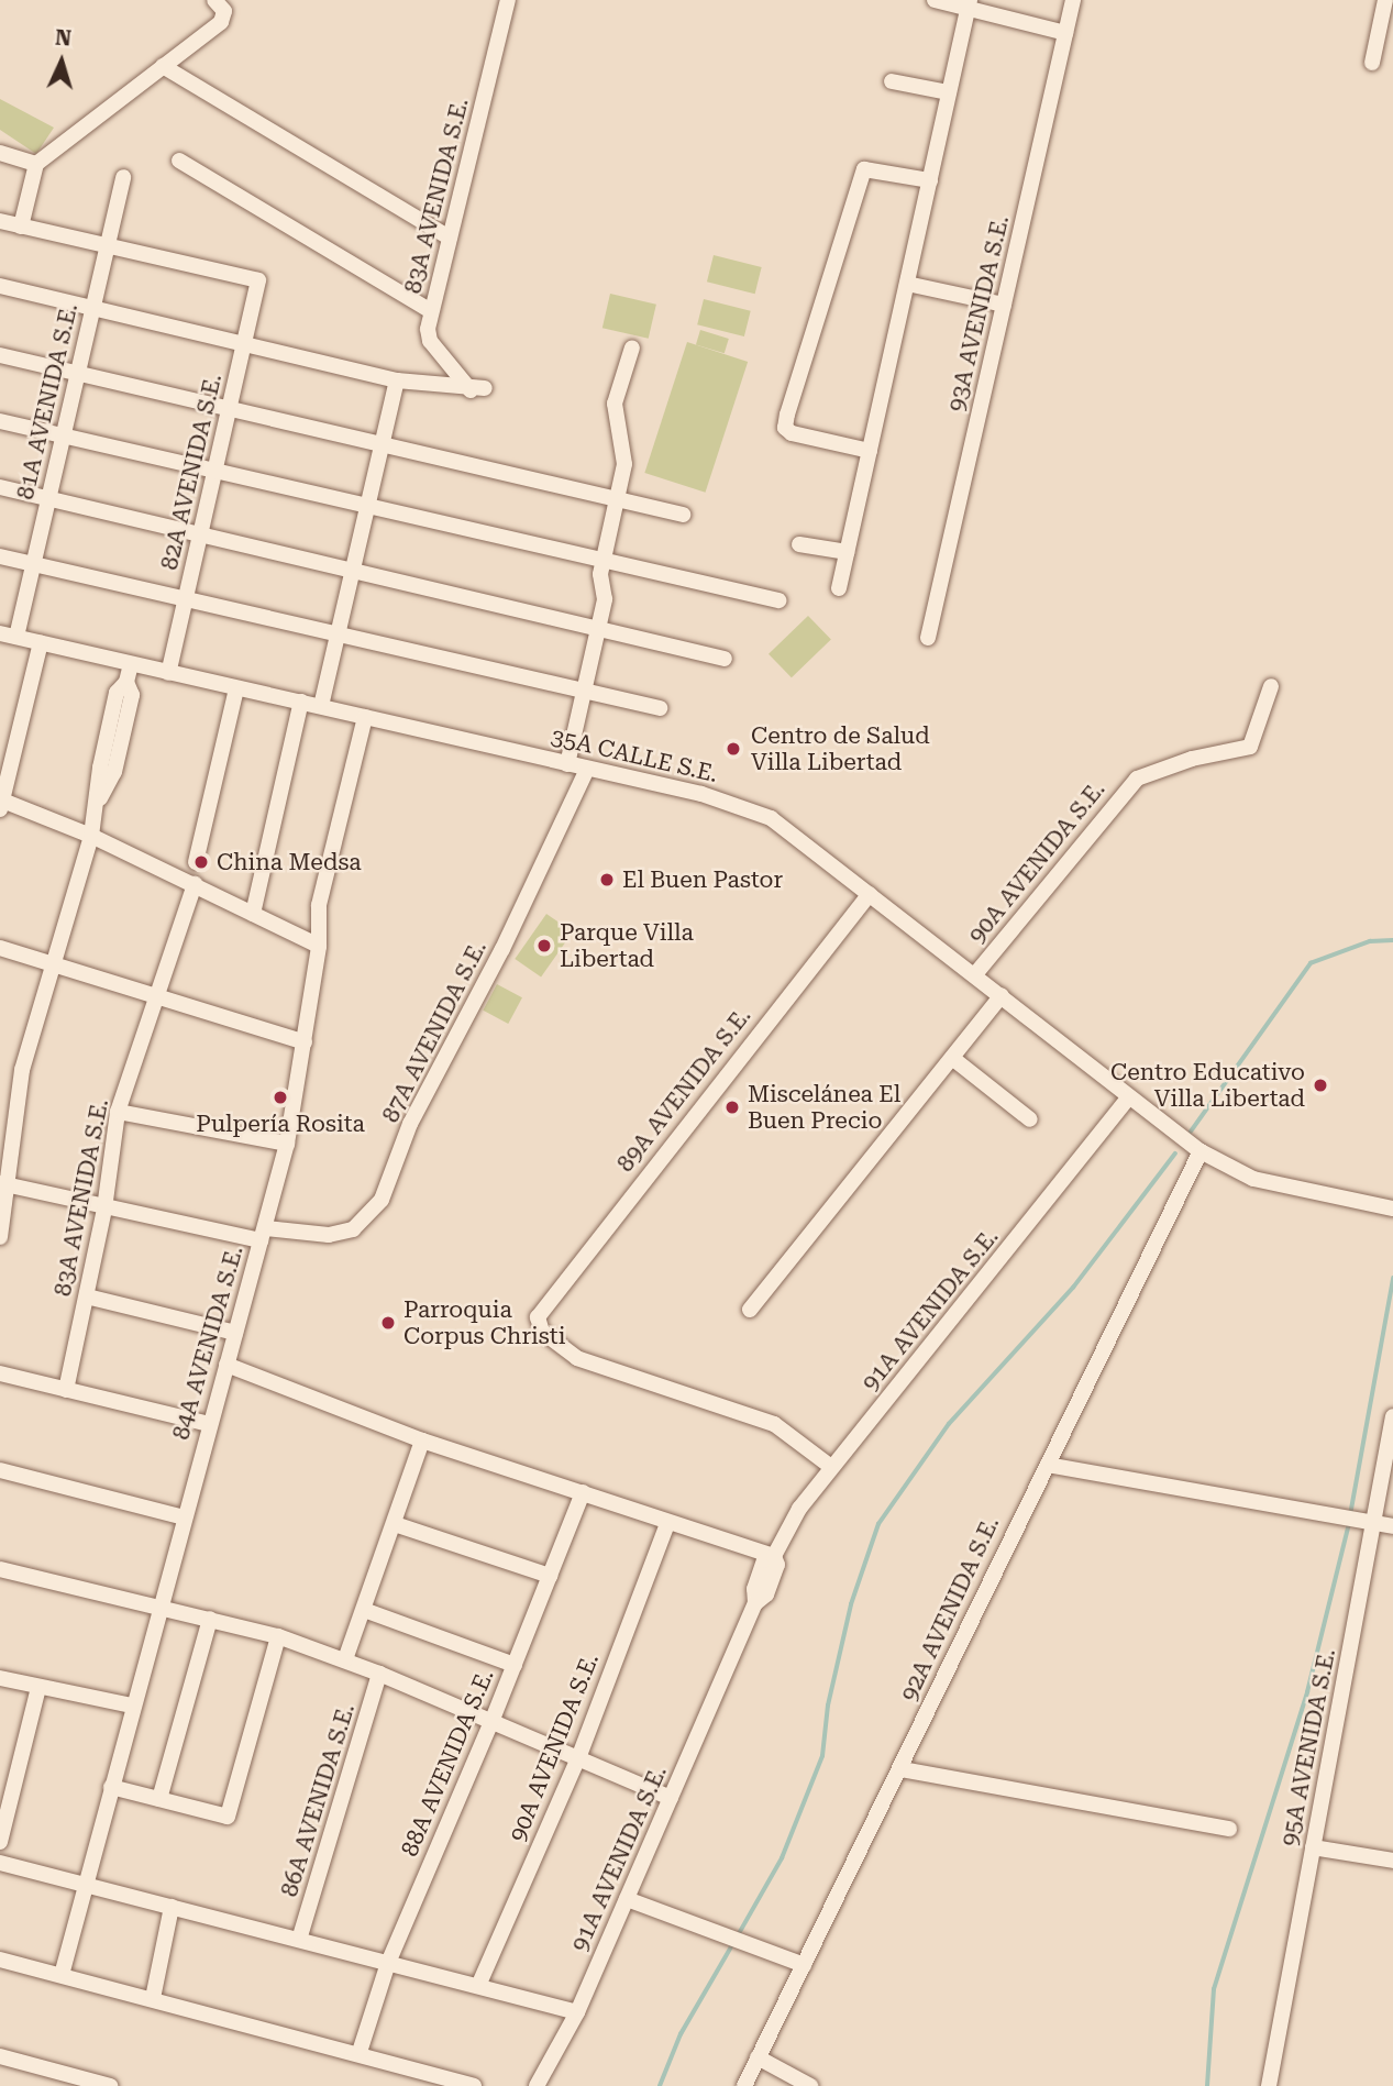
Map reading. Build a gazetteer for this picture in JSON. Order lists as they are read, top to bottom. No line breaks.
{"streets":{"street":["83A AVENIDA S.E.","93A AVENIDA S.E.","81A AVENIDA S.E.","82A AVENIDA S.E.","35A CALLE S.E.","90A AVENIDA S.E.","87A AVENIDA S.E.","89A AVENIDA S.E.","91A AVENIDA S.E.","84A AVENIDA S.E.","92A AVENIDA S.E.","95A AVENIDA S.E.","88A AVENIDA S.E.","86A AVENIDA S.E."]},"crossings":[["83A AVENIDA S.E.","87A AVENIDA S.E."],["81A AVENIDA S.E.","82A AVENIDA S.E."],["81A AVENIDA S.E.","35A CALLE S.E."],["82A AVENIDA S.E.","35A CALLE S.E."],["35A CALLE S.E.","90A AVENIDA S.E."],["35A CALLE S.E.","87A AVENIDA S.E."],["35A CALLE S.E.","89A AVENIDA S.E."],["35A CALLE S.E.","91A AVENIDA S.E."],["35A CALLE S.E.","84A AVENIDA S.E."],["35A CALLE S.E.","92A AVENIDA S.E."],["87A AVENIDA S.E.","84A AVENIDA S.E."],["89A AVENIDA S.E.","91A AVENIDA S.E."]],"places":["Centro de Salud Villa Libertad","China Medsa","El Buen Pastor","Parque Villa Libertad","Centro Educativo Villa Libertad","Pulpería Rosita","Miscelánea El Buen Precio","Parroquia Corpus Christi"],"north":"top"}
